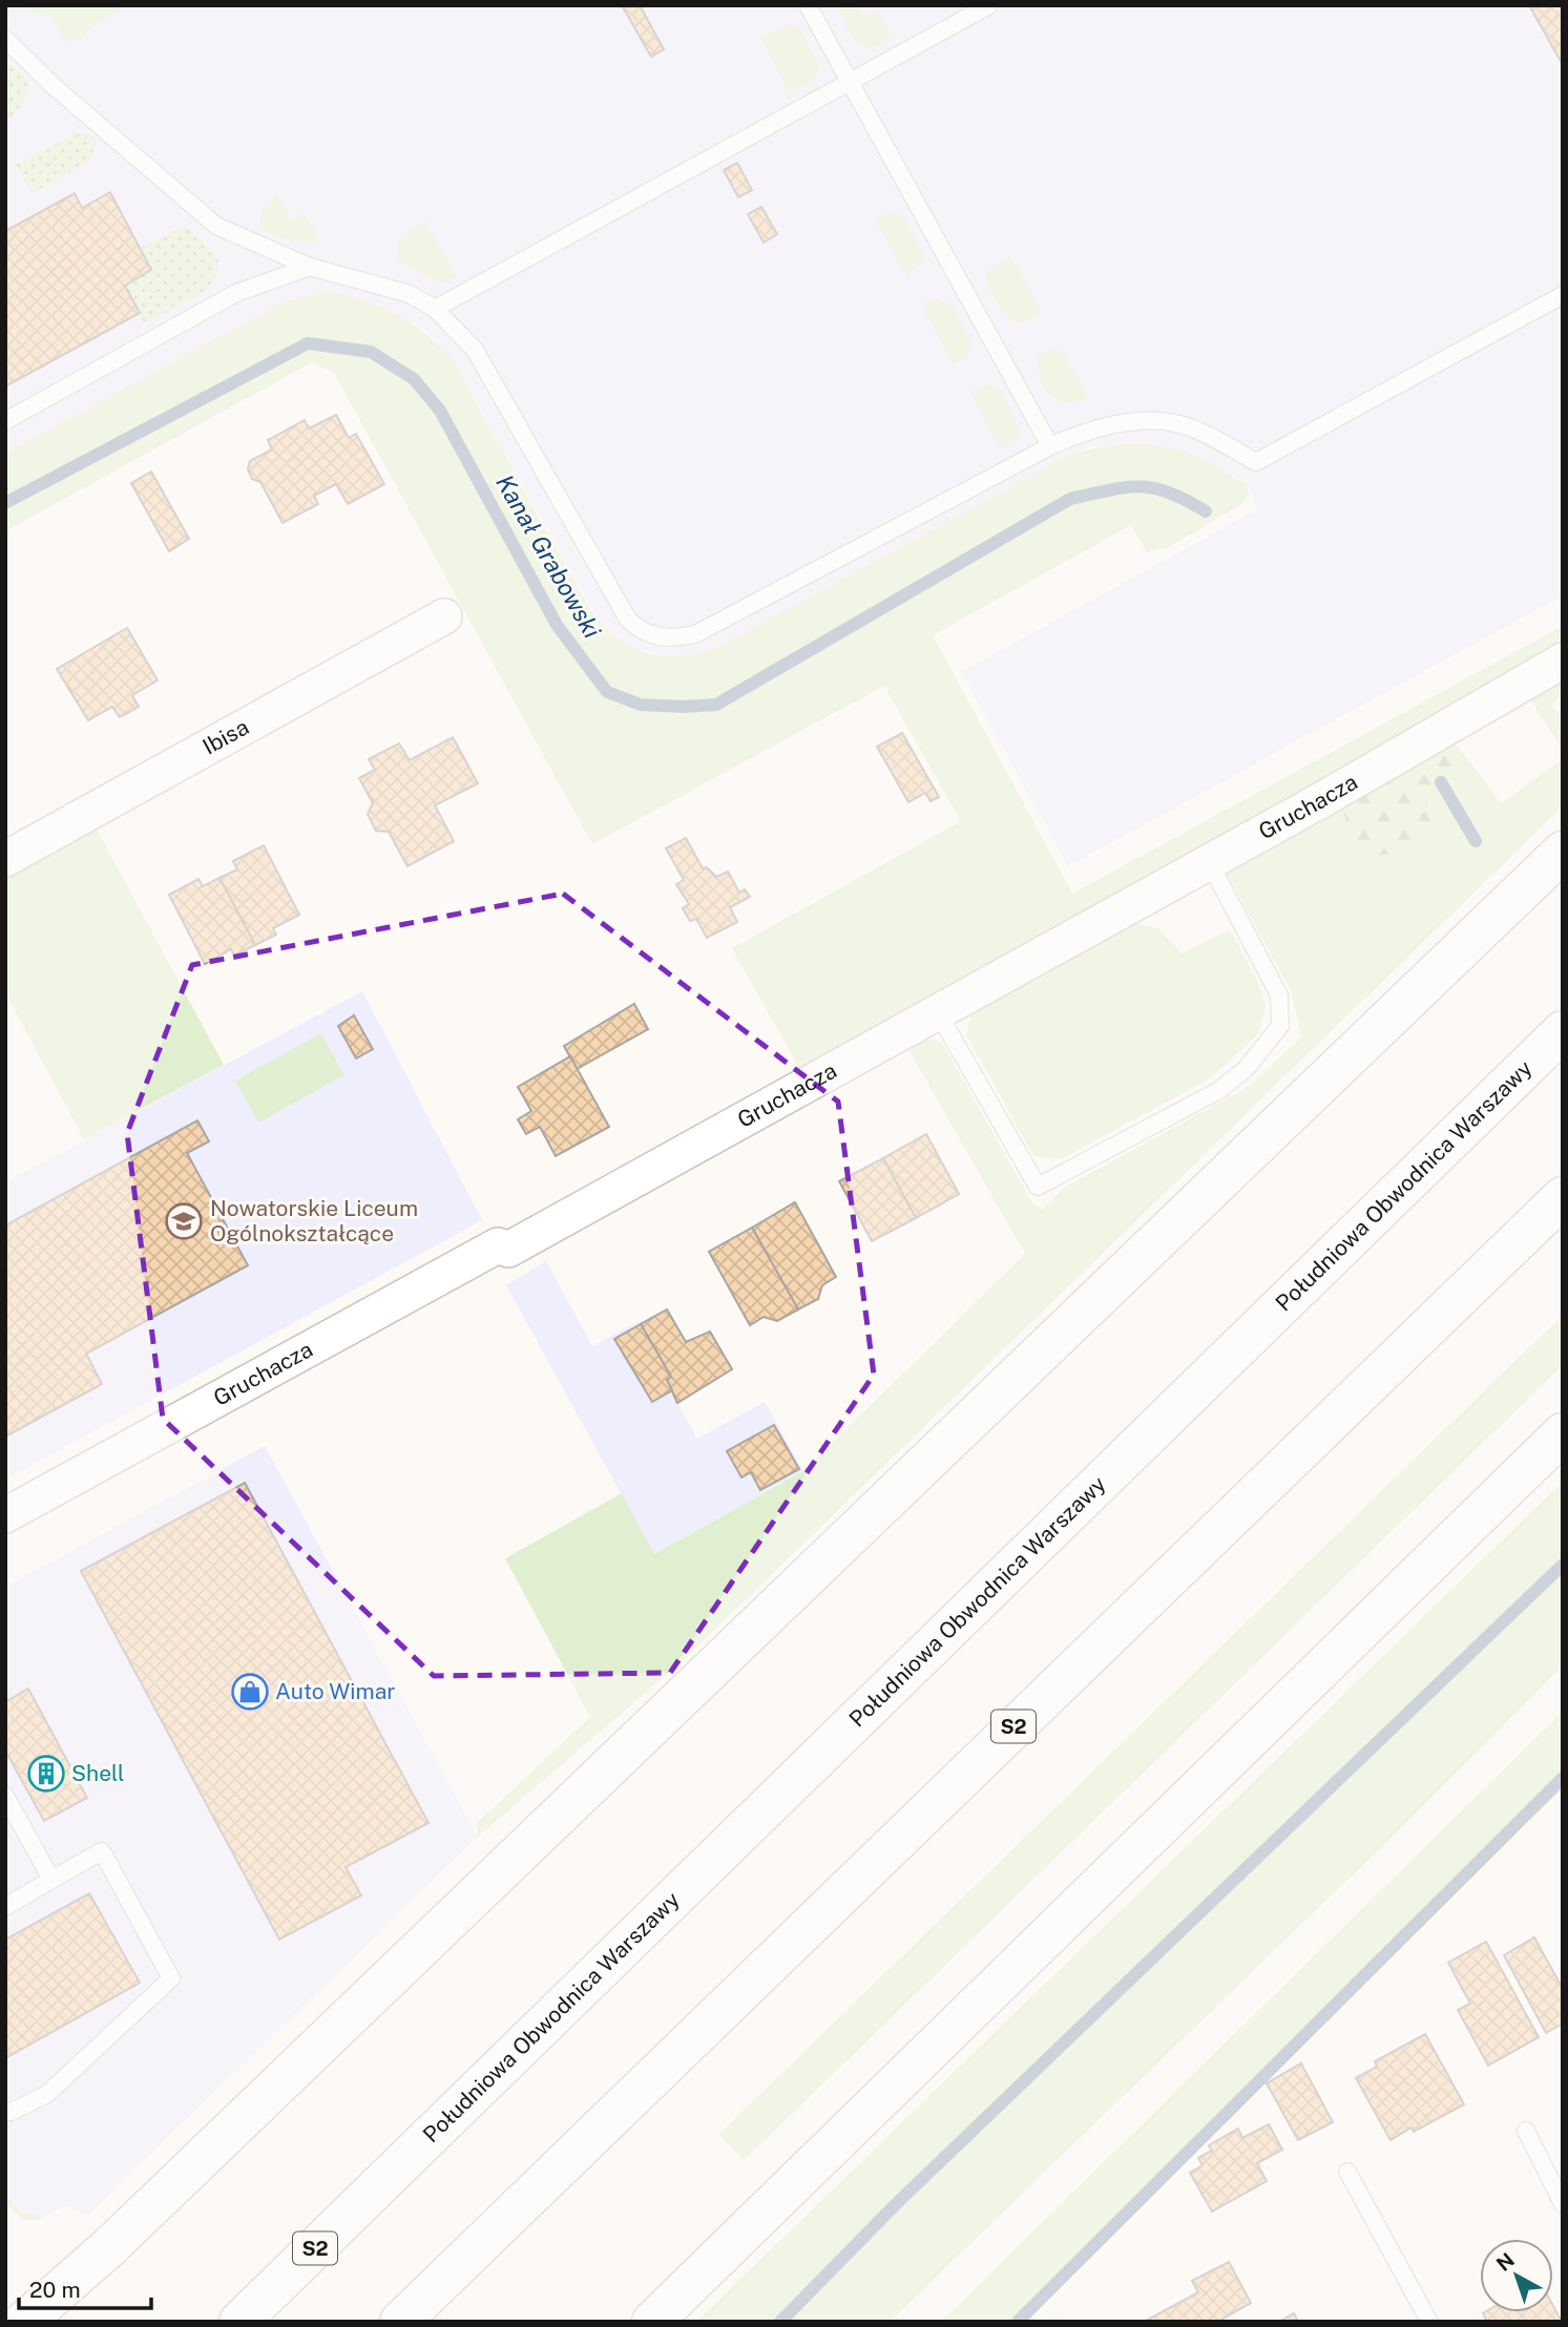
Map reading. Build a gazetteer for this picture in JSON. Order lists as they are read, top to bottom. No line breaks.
{"streets":{"highway":["Południowa Obwodnica Warszawy","S2"],"street":["Ibisa","Gruchacza"]},"water":["Kanał Grabowski"],"places":{"school or university":["Nowatorskie Liceum Ogólnokształcące"],"shop":["Auto Wimar"],"building":["Shell"]},"scale_bar":"20 m","north":"top left"}
